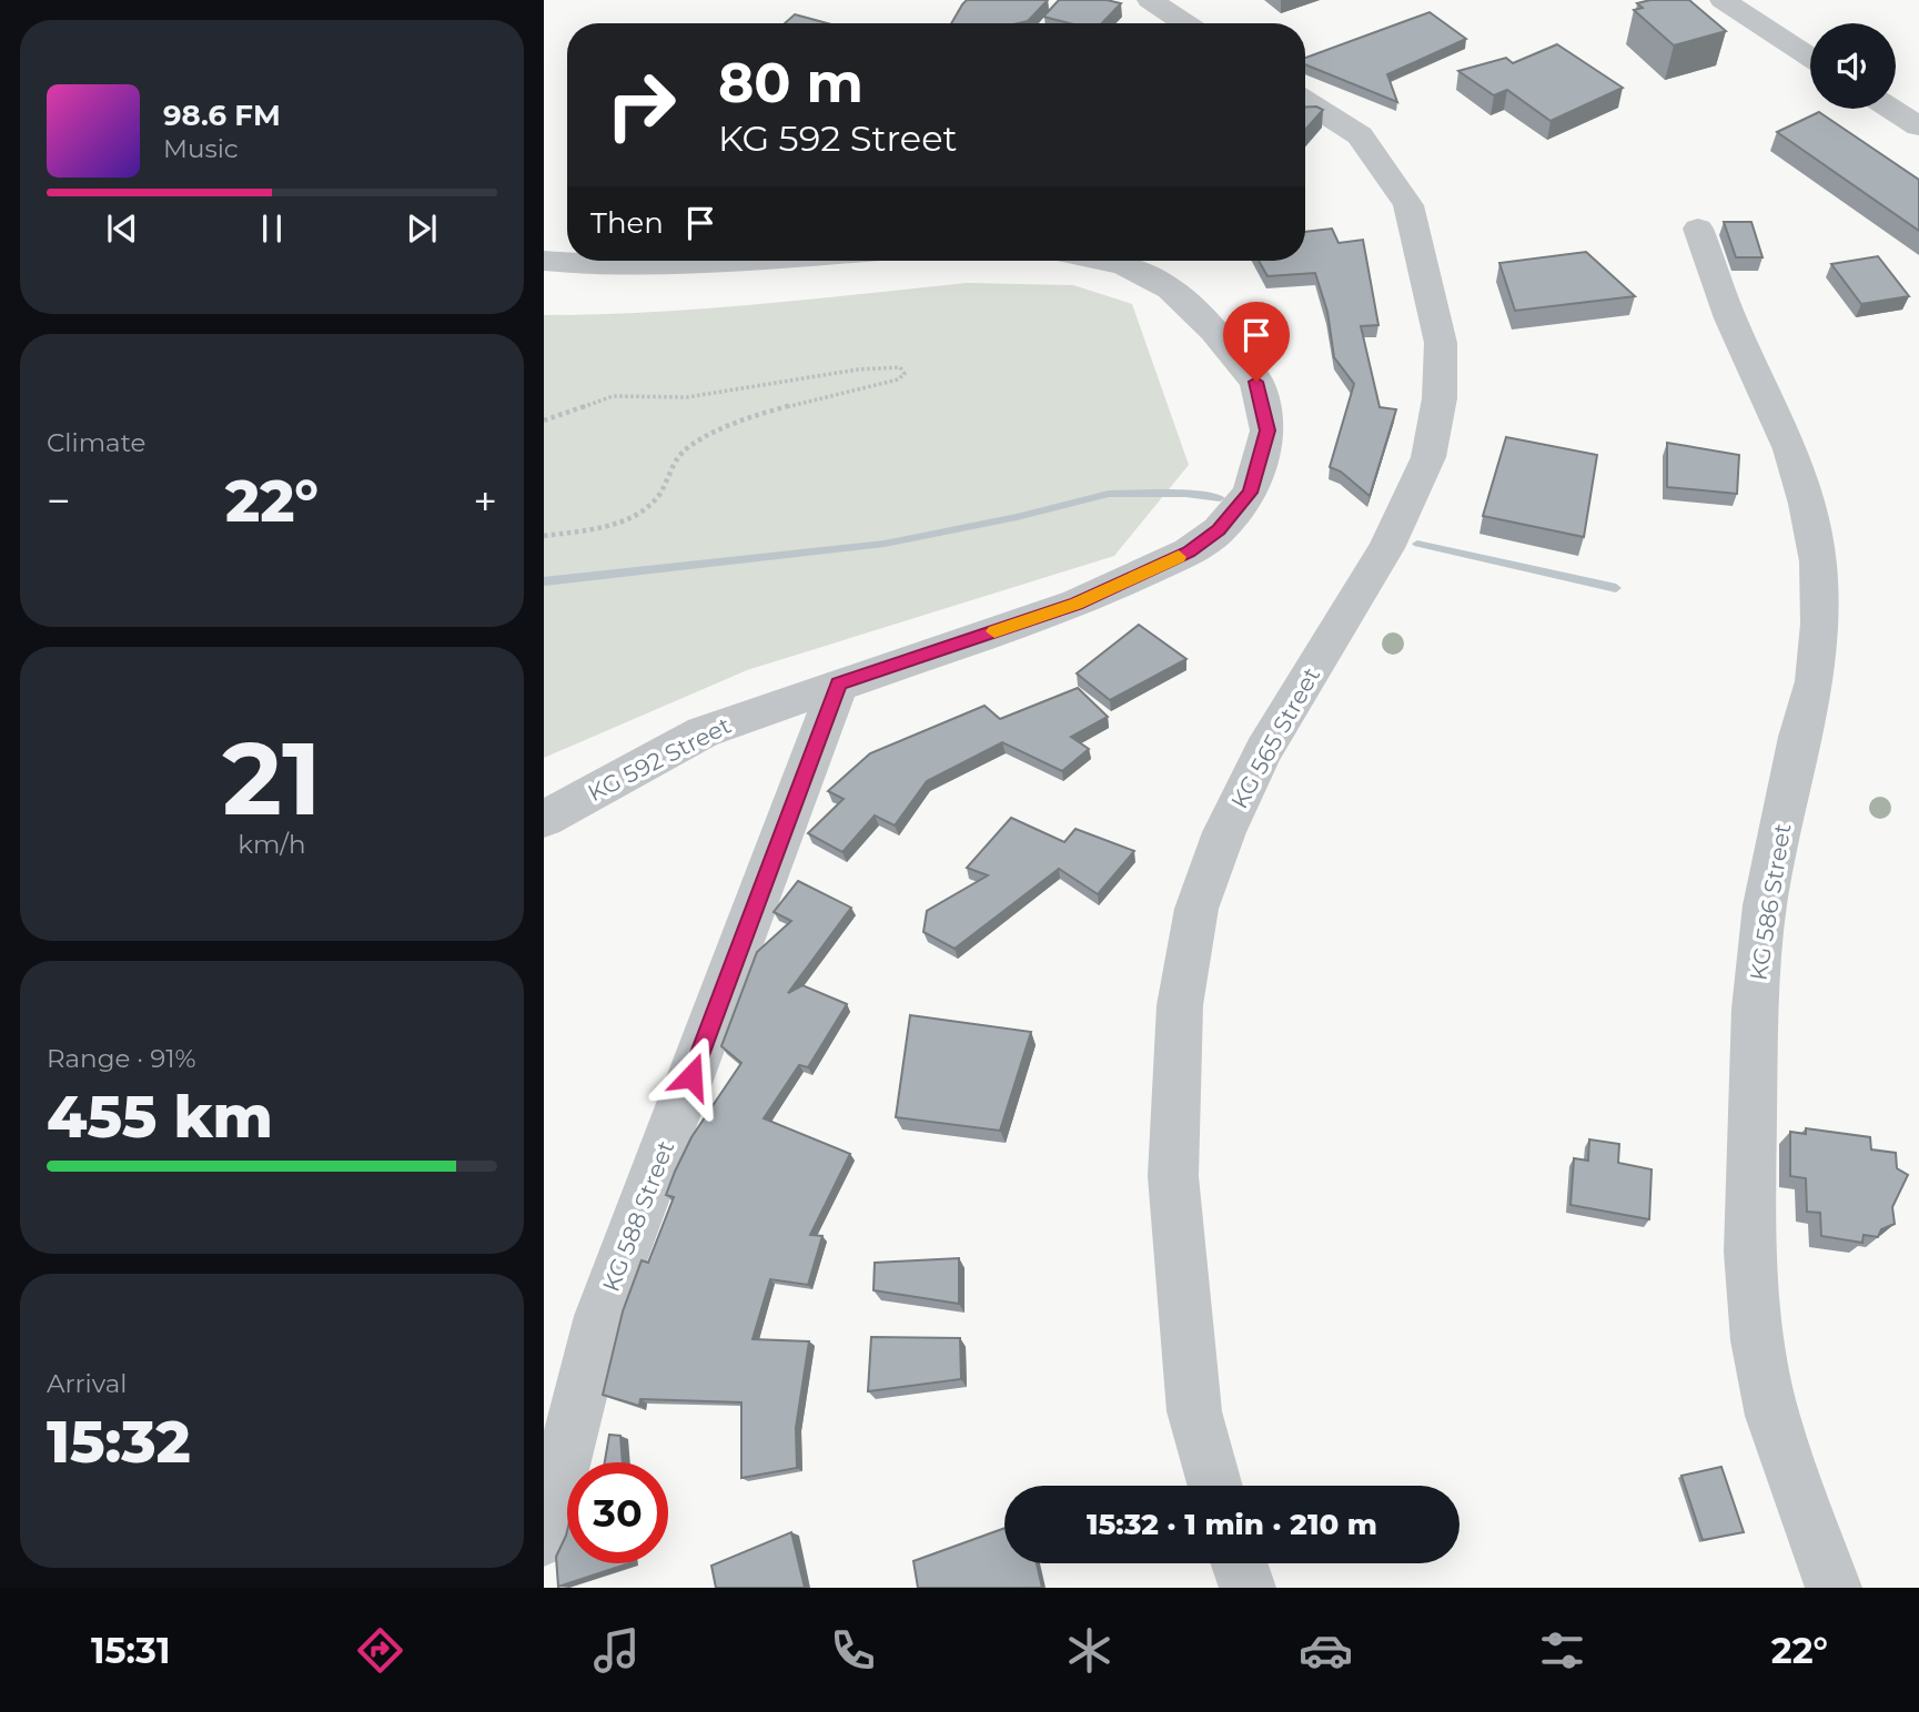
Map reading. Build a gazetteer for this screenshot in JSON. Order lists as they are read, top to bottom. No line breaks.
{"streets":{"street":["KG 565 Street","KG 592 Street","KG 586 Street","KG 588 Street"]},"crossings":[["KG 592 Street","KG 588 Street"]],"page":{"turn":["80 m","KG 592 Street"],"song":["98.6 FM","Music"],"then":"Then","tile":["Climate",["21","km/h"],["Range · 91%","455 km"],["Arrival","15:32"]],"heat":["−","22°","+"],"limit":"30","trip":"15:32 · 1 min · 210 m","tabs":["15:31","22°"]}}
